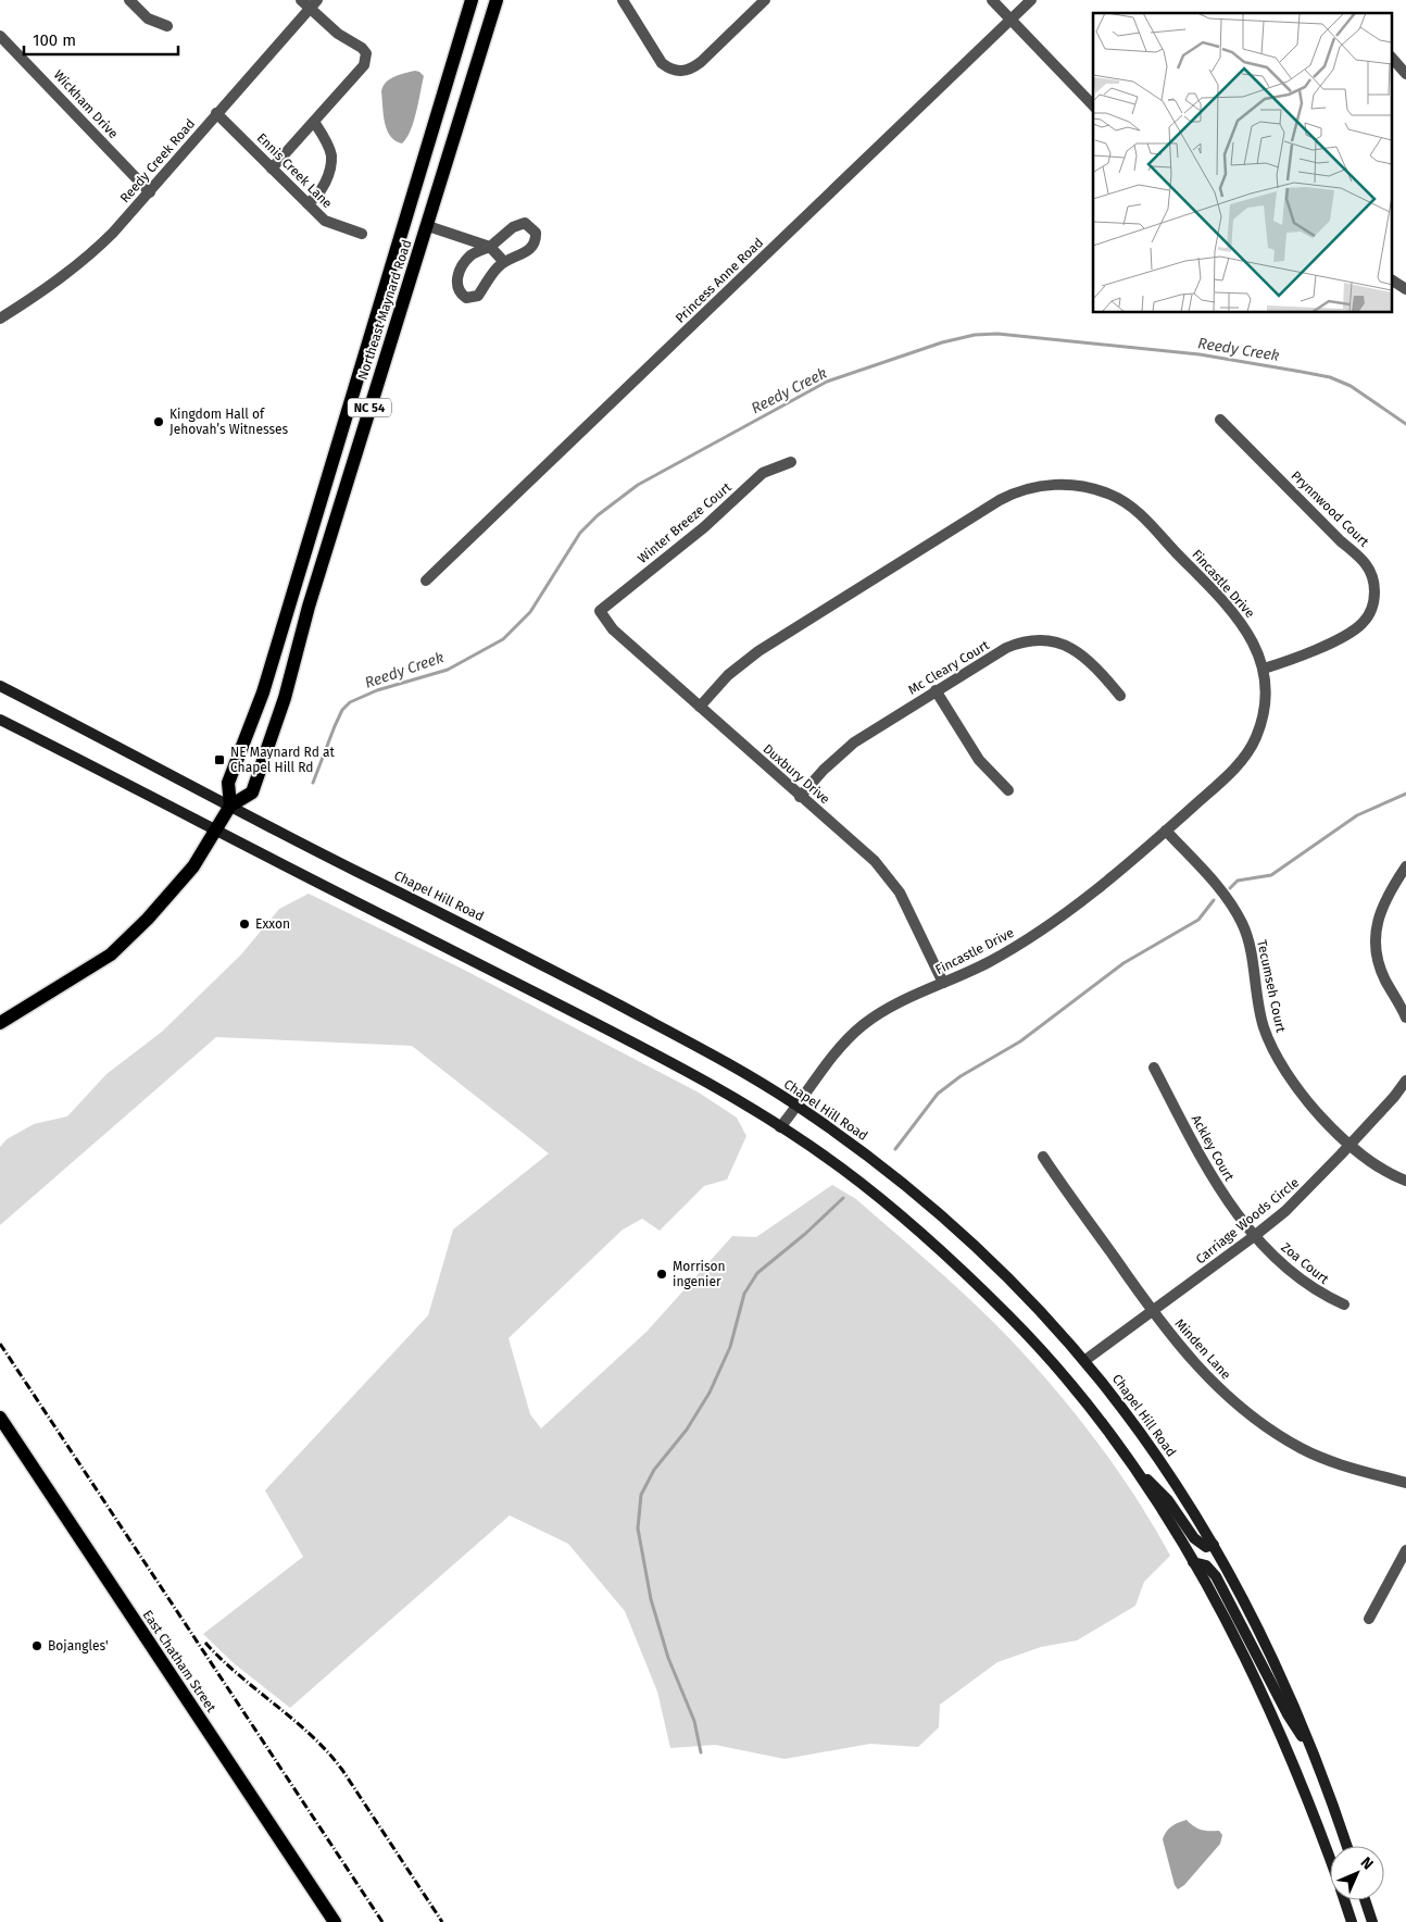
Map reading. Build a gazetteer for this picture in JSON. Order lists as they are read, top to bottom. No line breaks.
{"streets":{"main road":["Northeast Maynard Road","NC 54","Chapel Hill Road","East Chatham Street"],"street":["Wickham Drive","Reedy Creek Road","Ennis Creek Lane","Princess Anne Road","Prynnwood Court","Winter Breeze Court","Fincastle Drive","Mc Cleary Court","Duxbury Drive","Tecumseh Court","Ackley Court","Carriage Woods Circle","Zoa Court","Minden Lane"]},"crossings":[["Wickham Drive","Reedy Creek Road"],["Reedy Creek Road","Ennis Creek Lane"],["Northeast Maynard Road","Chapel Hill Road"],["Prynnwood Court","Fincastle Drive"],["Winter Breeze Court","Duxbury Drive"],["Fincastle Drive","Duxbury Drive"],["Fincastle Drive","Chapel Hill Road"],["Fincastle Drive","Tecumseh Court"],["Mc Cleary Court","Duxbury Drive"],["Chapel Hill Road","Carriage Woods Circle"],["Tecumseh Court","Carriage Woods Circle"],["Ackley Court","Carriage Woods Circle"],["Ackley Court","Zoa Court"],["Carriage Woods Circle","Zoa Court"],["Carriage Woods Circle","Minden Lane"]],"water":["Reedy Creek"],"places":{"other":["Kingdom Hall of Jehovah’s Witnesses","Exxon","Morrison ingenier","Bojangles'"],"transit":["NE Maynard Rd at Chapel Hill Rd"]},"scale_bar":"100 m","north":"top right"}
